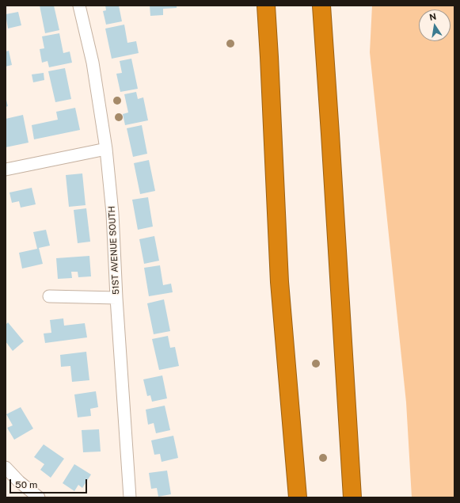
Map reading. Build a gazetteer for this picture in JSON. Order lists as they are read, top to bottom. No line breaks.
{"streets":{"street":["51ST AVENUE SOUTH"]},"scale_bar":"50 m","north":"top"}
